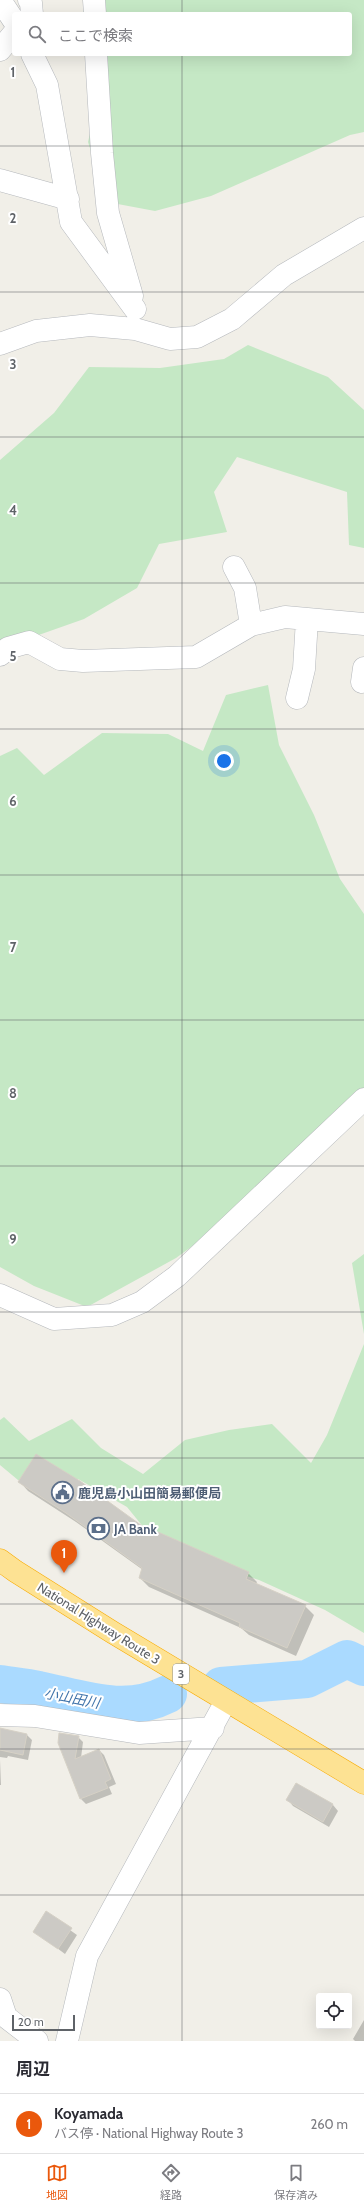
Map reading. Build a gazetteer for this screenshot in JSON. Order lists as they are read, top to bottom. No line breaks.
{"streets":{"highway":["National Highway Route 3","3"]},"water":["小山田川"],"places":{"public building":["鹿児島小山田簡易郵便局"],"bank":["JA Bank"]},"scale_bar":"20 m","page":{"search":"ここで検索","pins":"1","scale":"20 m","heading":"周辺","list":[{"mark":"1","name":"Koyamada","note":"バス停 · National Highway Route 3","value":"260 m"}],"nav":["地図","経路","保存済み"]},"grid":{"rows":["1","2","3","4","5","6","7","8","9"]}}
